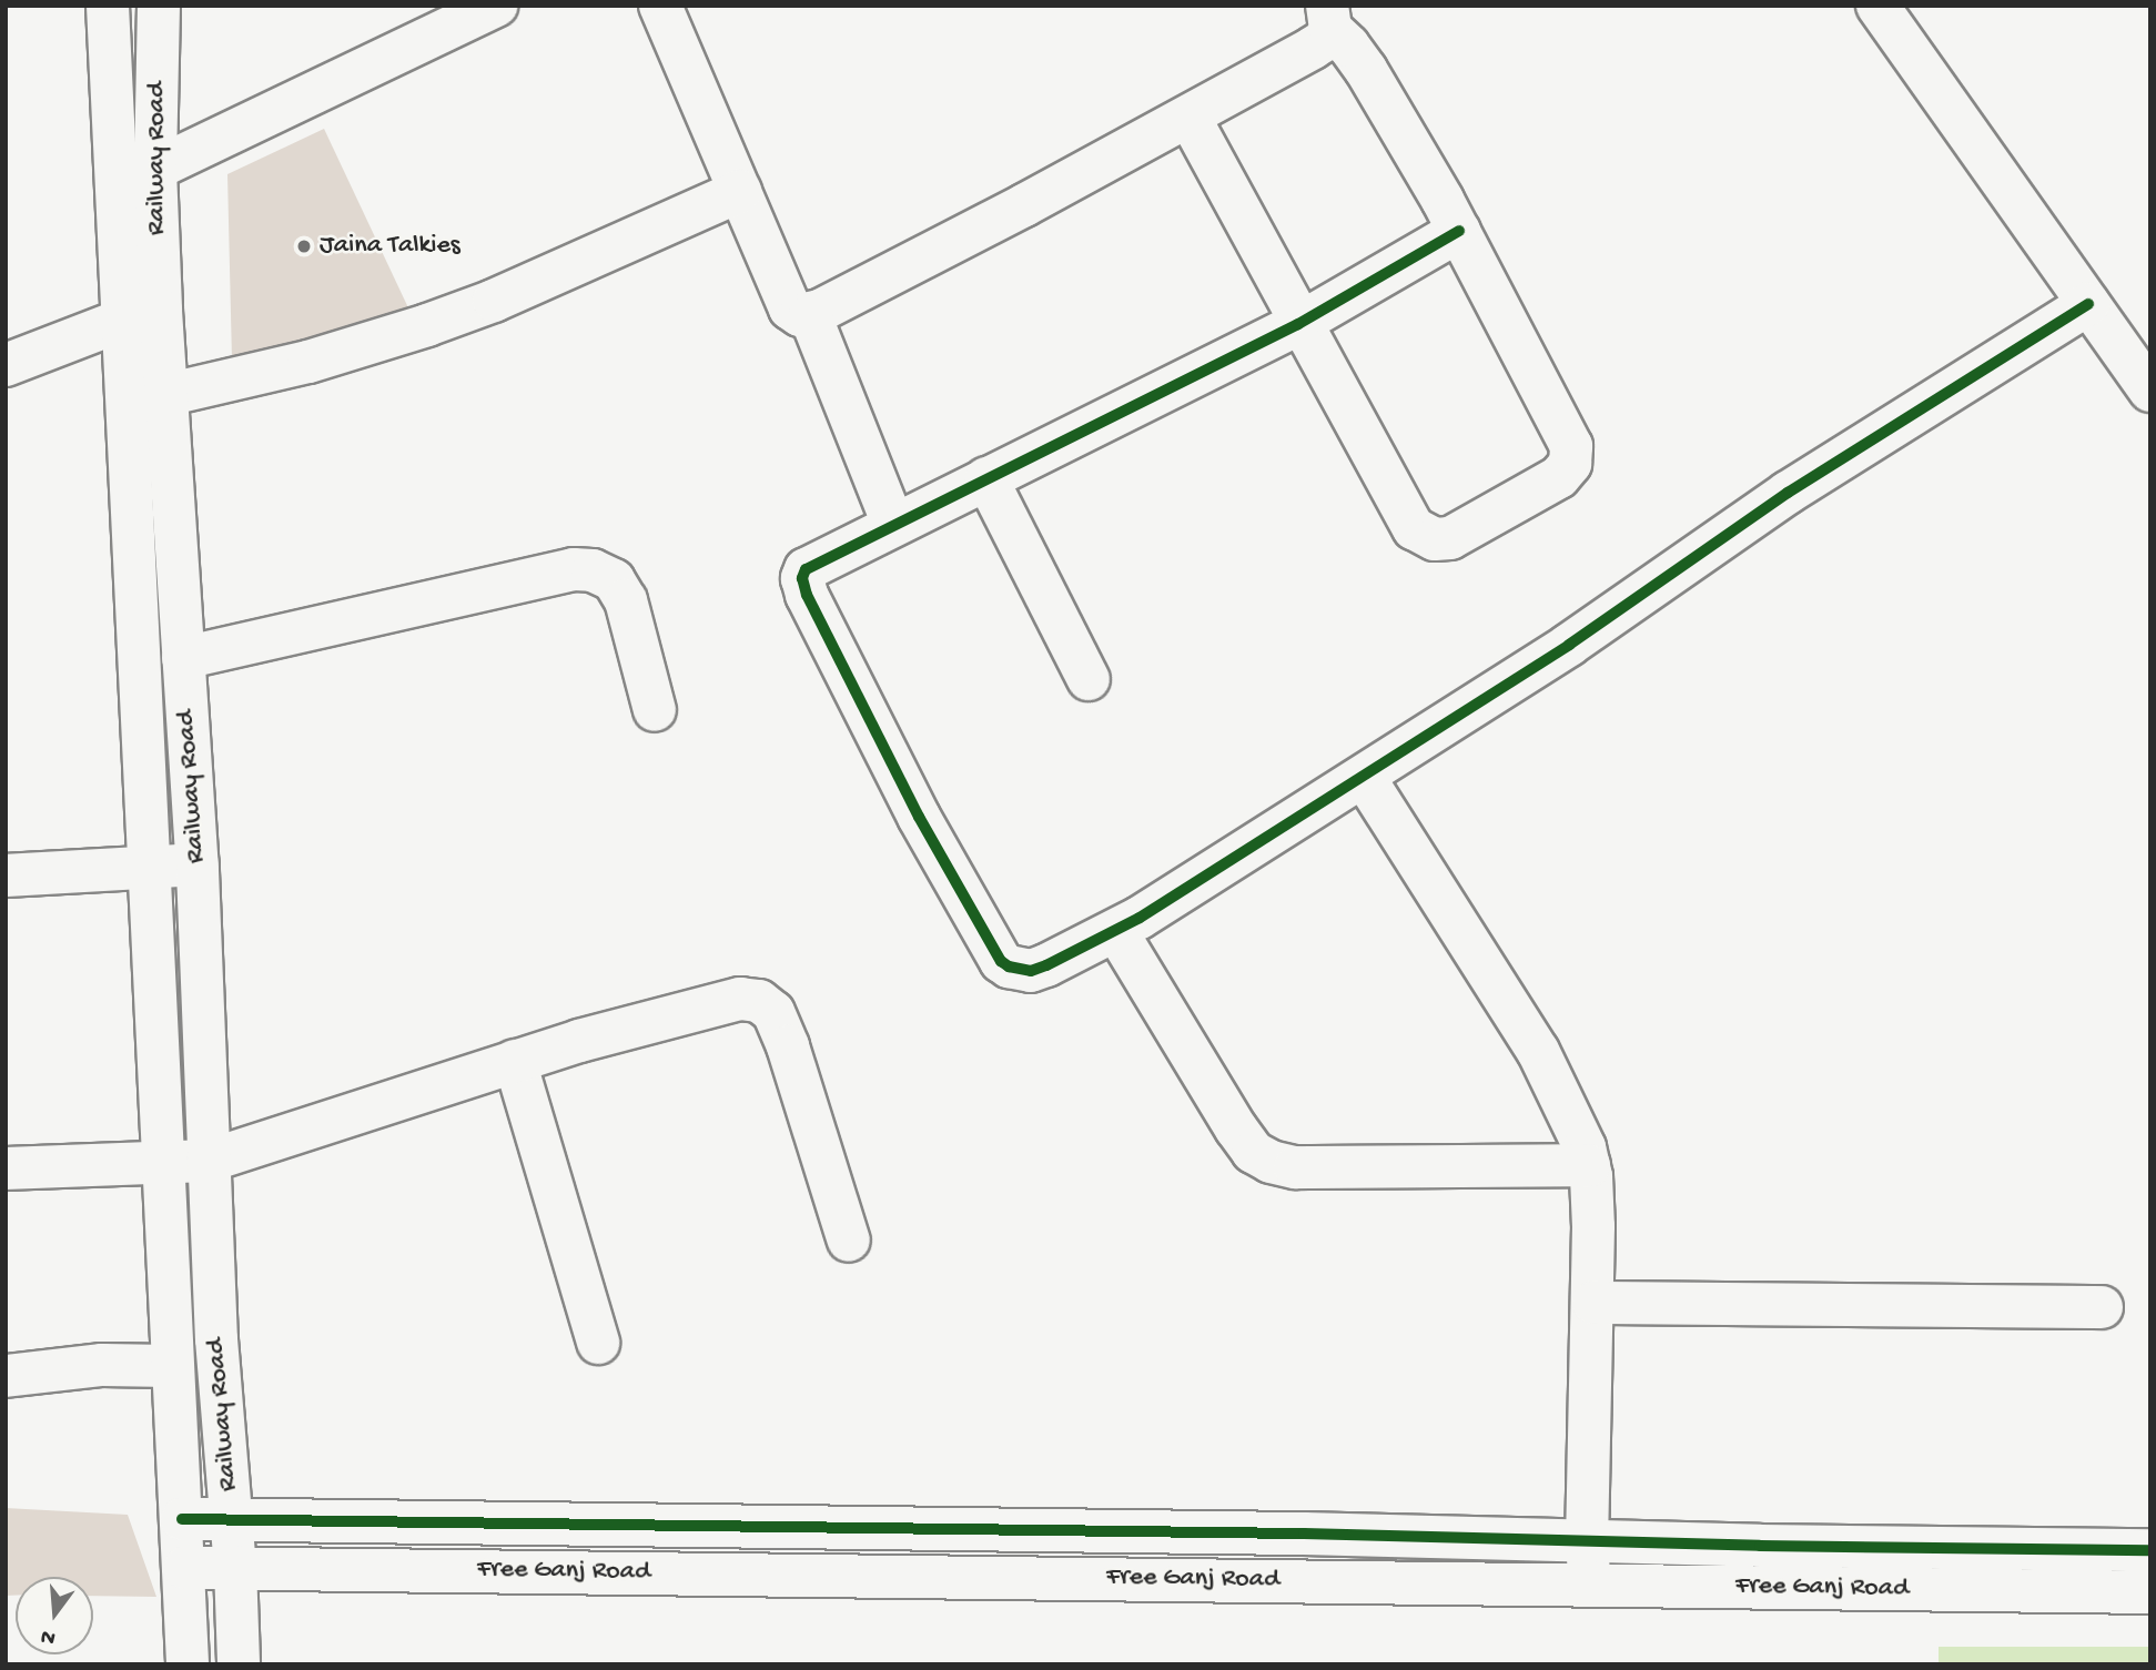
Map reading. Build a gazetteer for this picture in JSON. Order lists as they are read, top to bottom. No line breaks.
{"streets":{"street":["Railway Road","Free Ganj Road"]},"crossings":[["Railway Road","Free Ganj Road"]],"places":["Jaina Talkies"],"north":"bottom"}
